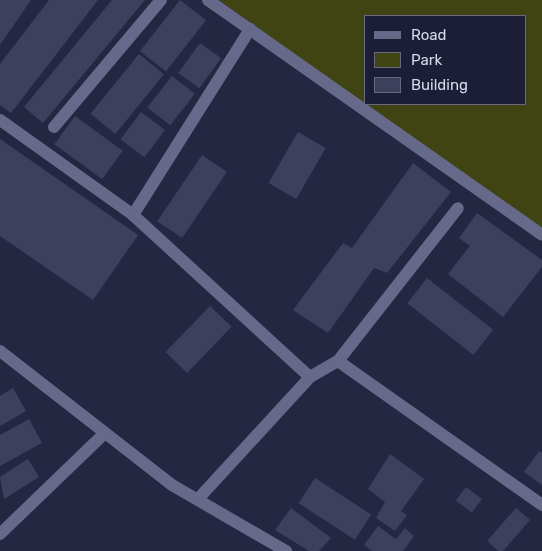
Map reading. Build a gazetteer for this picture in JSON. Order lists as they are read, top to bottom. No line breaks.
{"legend":["Road","Park","Building"]}
